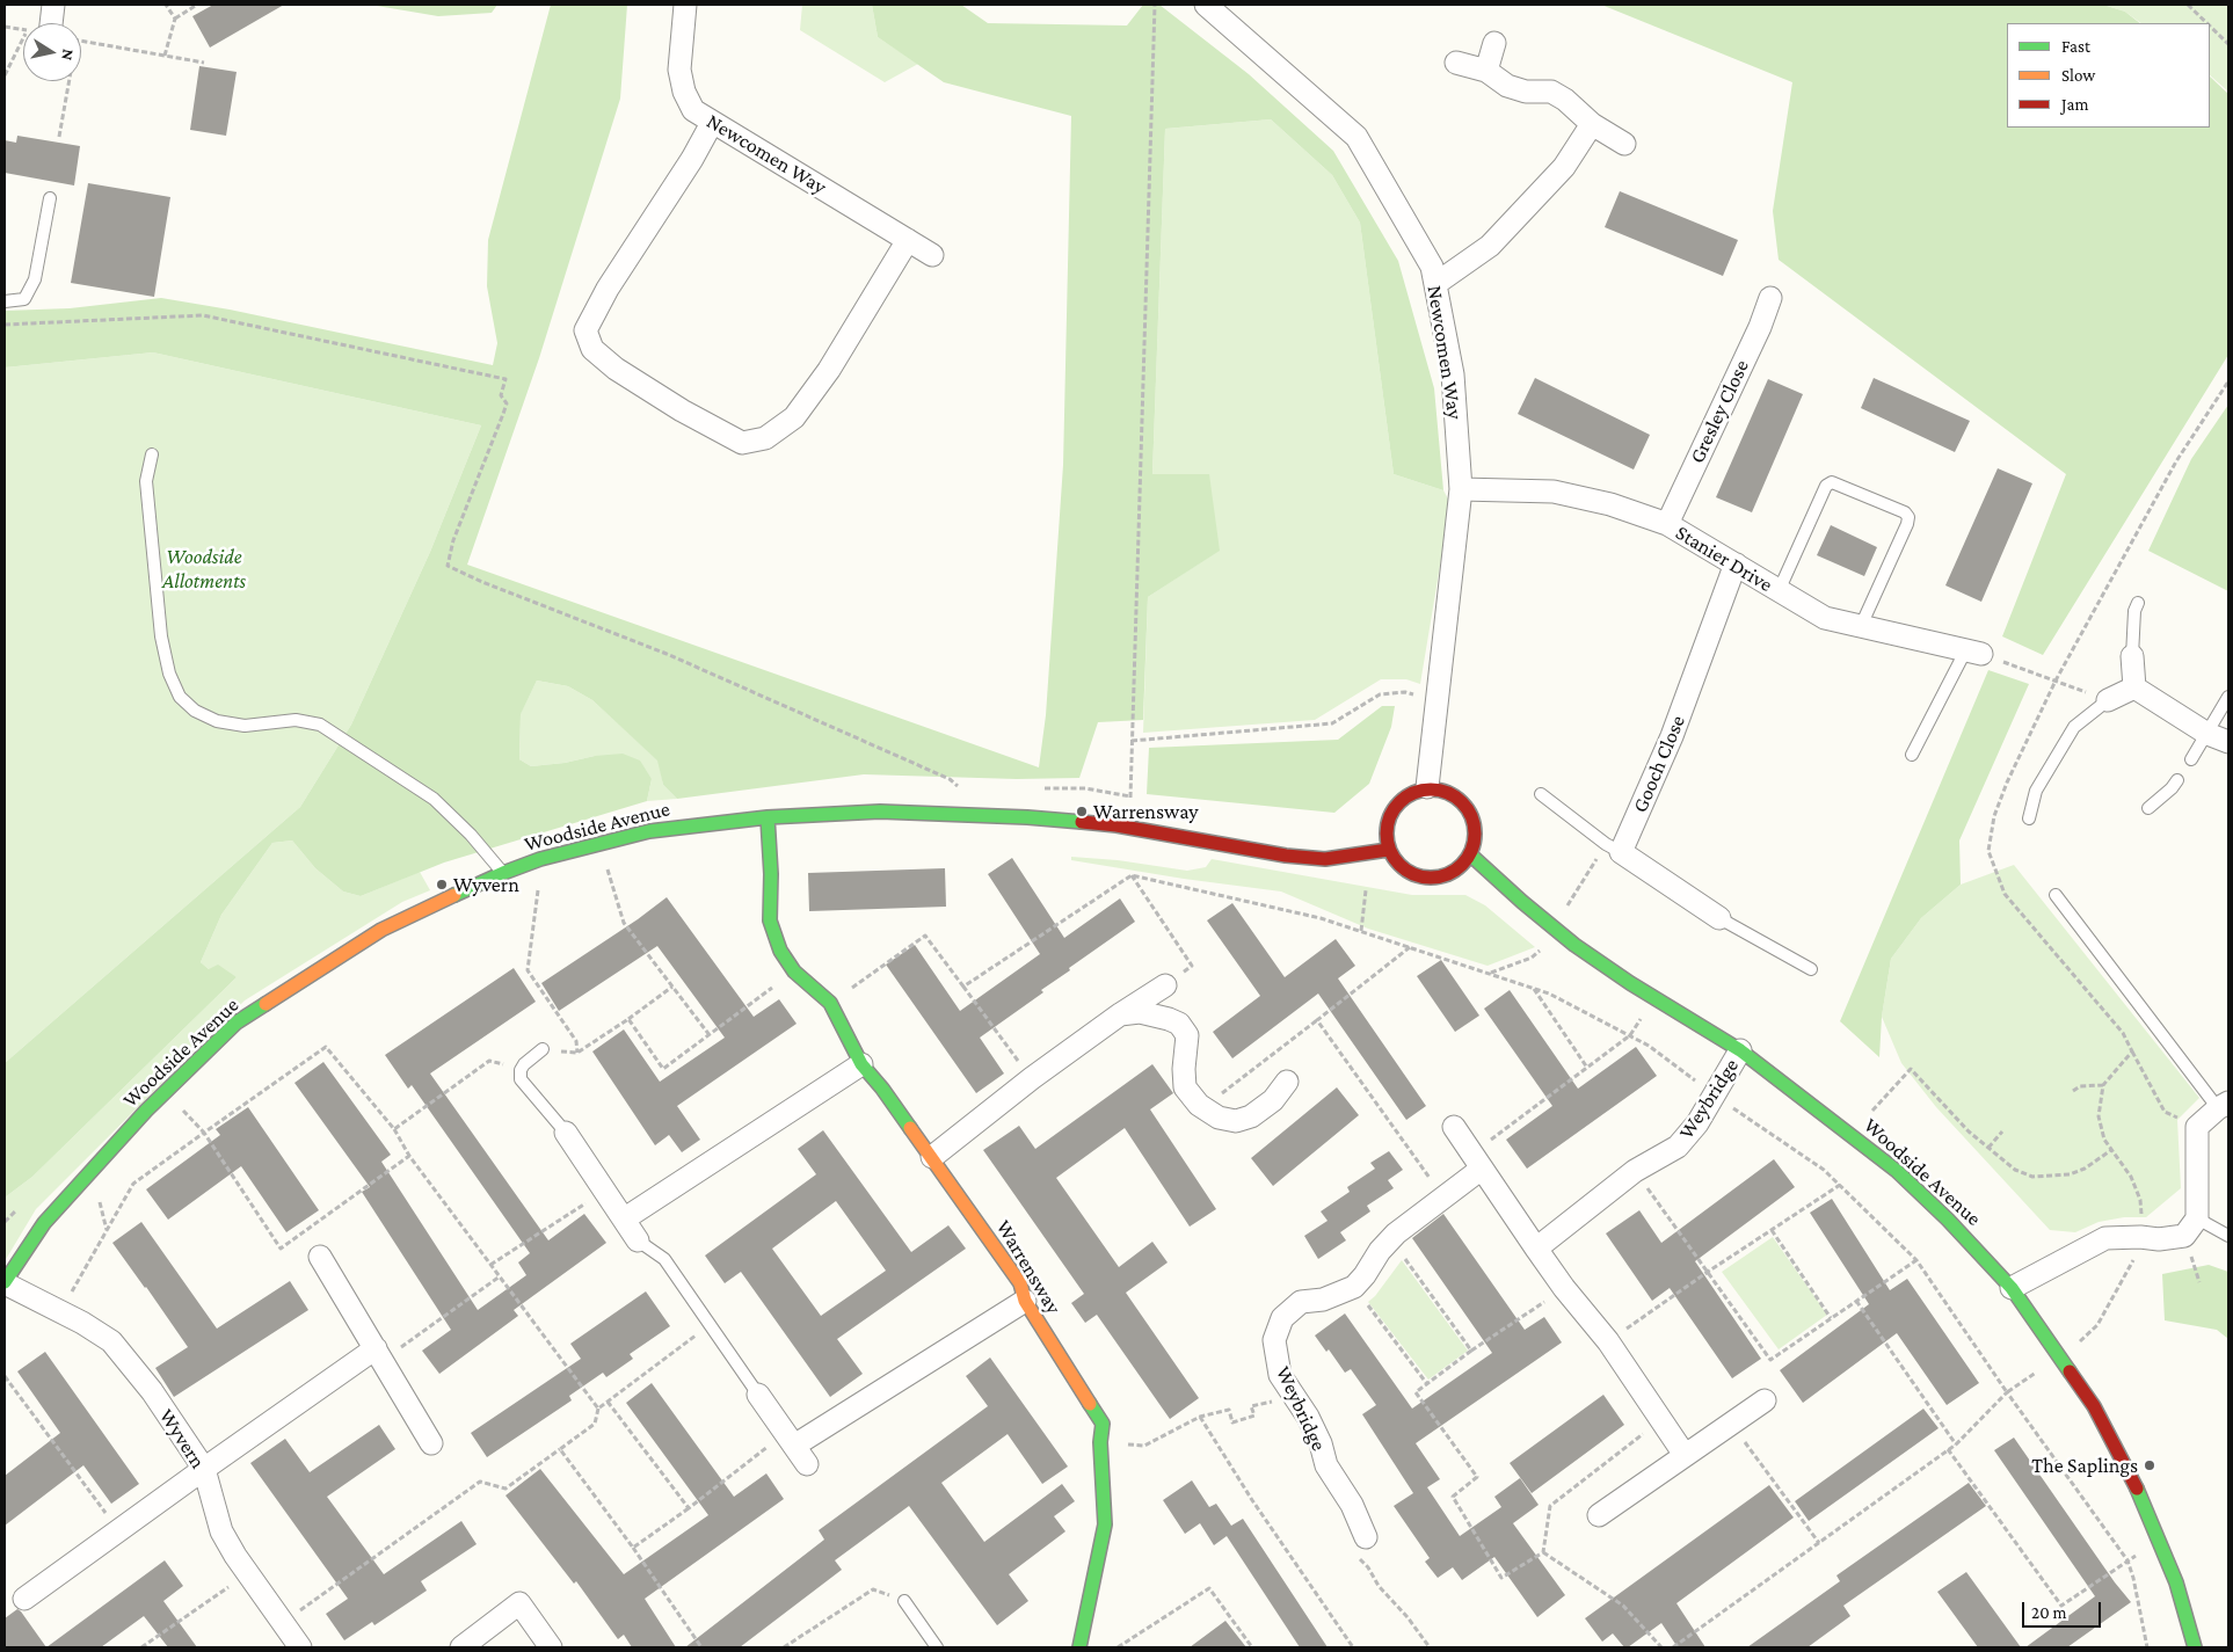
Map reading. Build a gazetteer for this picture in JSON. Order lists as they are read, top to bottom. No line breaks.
{"streets":{"street":["Newcomen Way","Gresley Close","Stanier Drive","Gooch Close","Woodside Avenue","Weybridge","Warrensway","Wyvern"]},"crossings":[["Newcomen Way","Stanier Drive"],["Newcomen Way","Woodside Avenue"],["Gresley Close","Stanier Drive"],["Stanier Drive","Gooch Close"],["Woodside Avenue","Weybridge"],["Woodside Avenue","Warrensway"],["Woodside Avenue","Wyvern"]],"parks":["Woodside Allotments"],"places":["Warrensway","Wyvern","The Saplings"],"legend":["Fast","Slow","Jam"],"scale_bar":"20 m","north":"right"}
